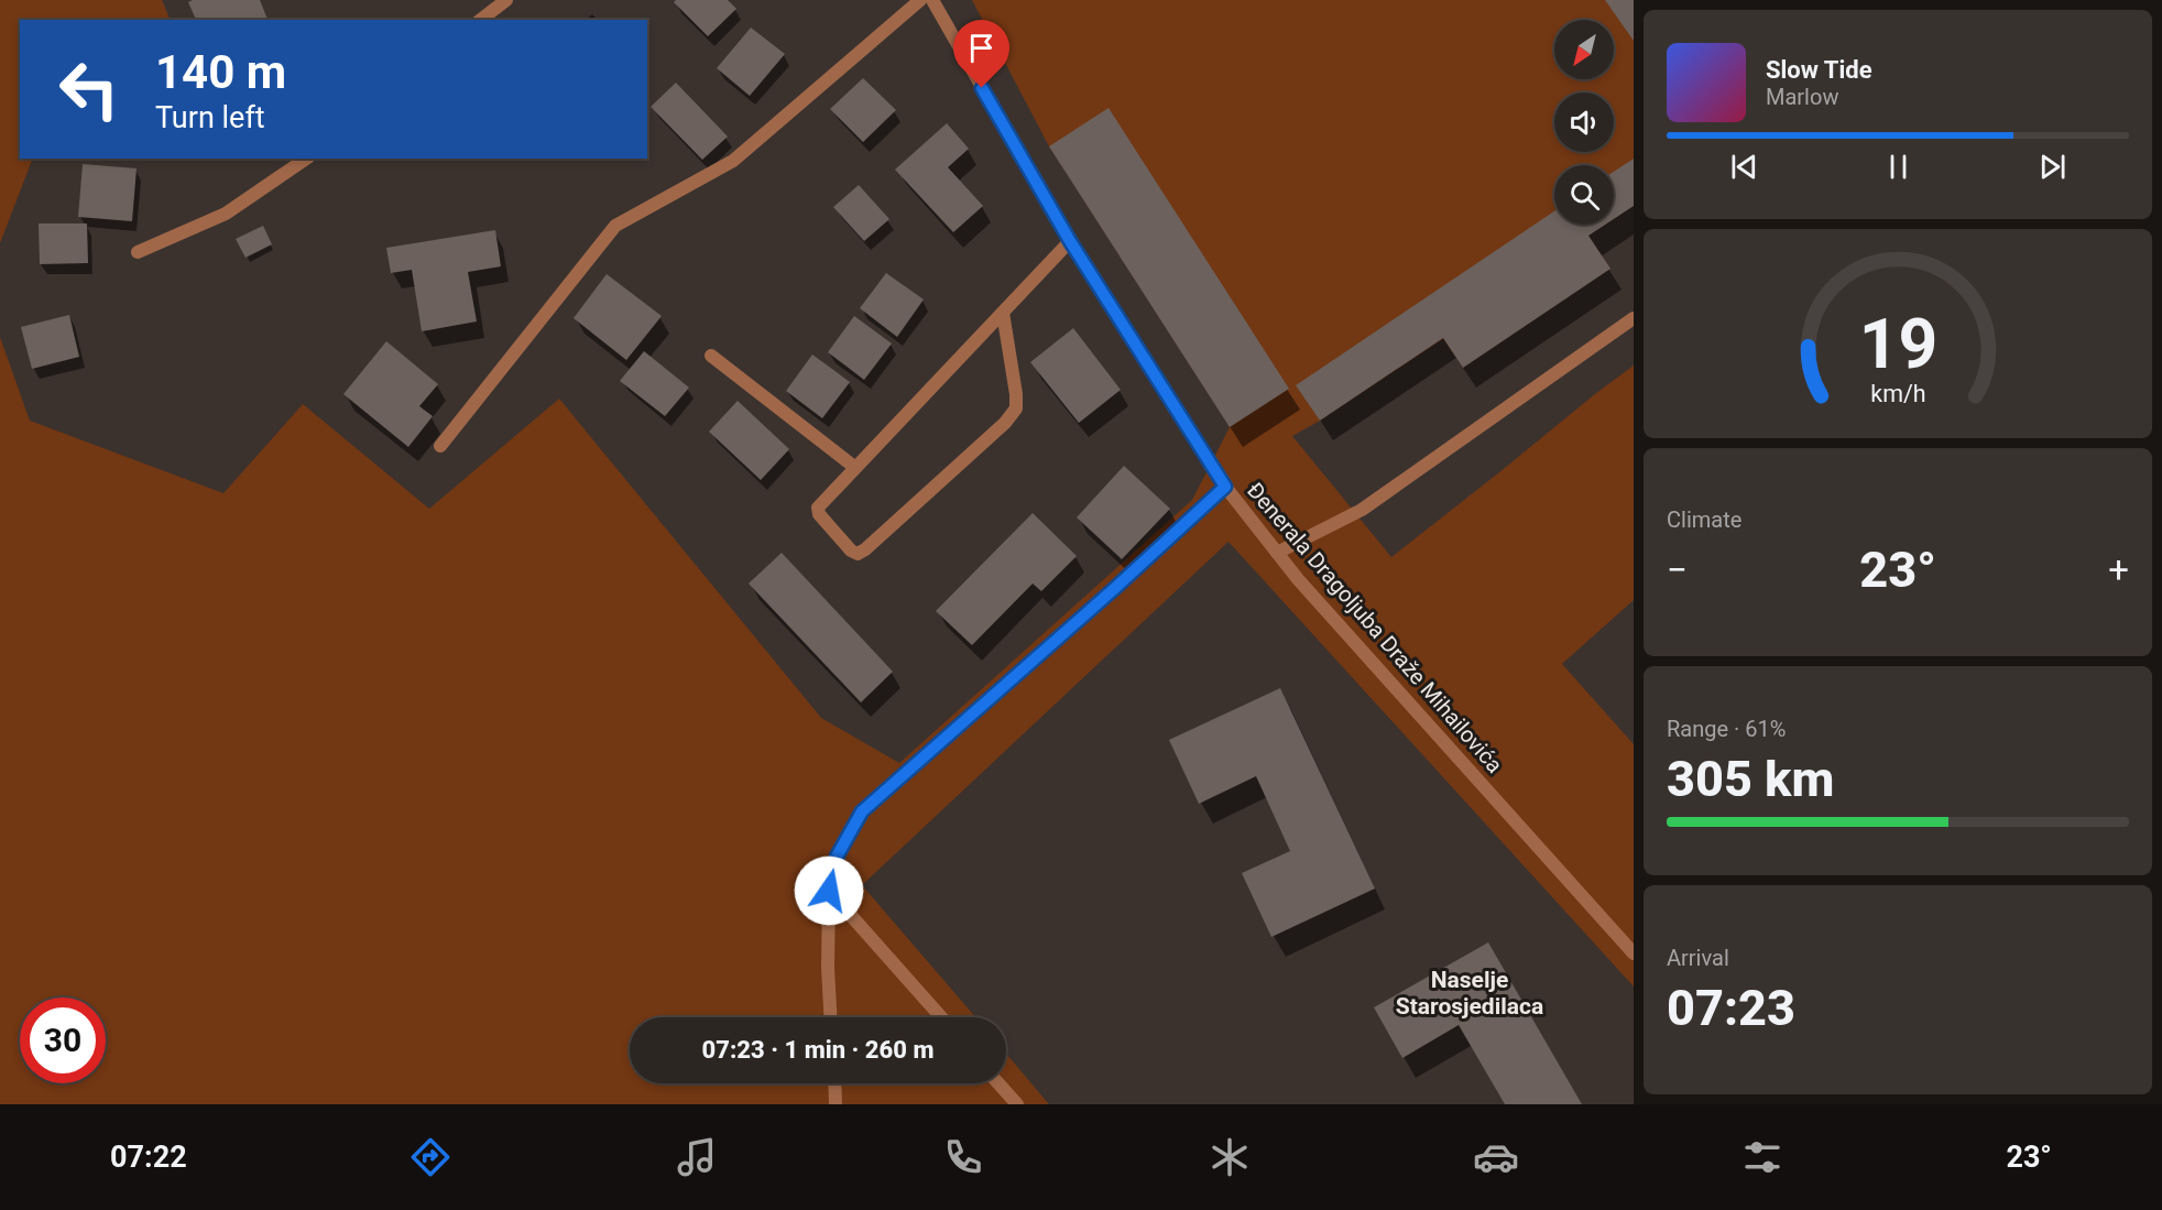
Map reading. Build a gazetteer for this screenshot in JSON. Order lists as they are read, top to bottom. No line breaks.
{"streets":{"street":["Đenerala Dragoljuba Draže Mihailovića"]},"districts":["Naselje Starosjedilaca"],"north":"bottom left","page":{"turn":["140 m","Turn left"],"song":["Slow Tide","Marlow"],"tile":["Climate",["Range · 61%","305 km"],["Arrival","07:23"]],"heat":["−","23°","+"],"limit":"30","trip":"07:23 · 1 min · 260 m","tabs":["07:22","23°"],"gauge":["19","km/h"]}}
